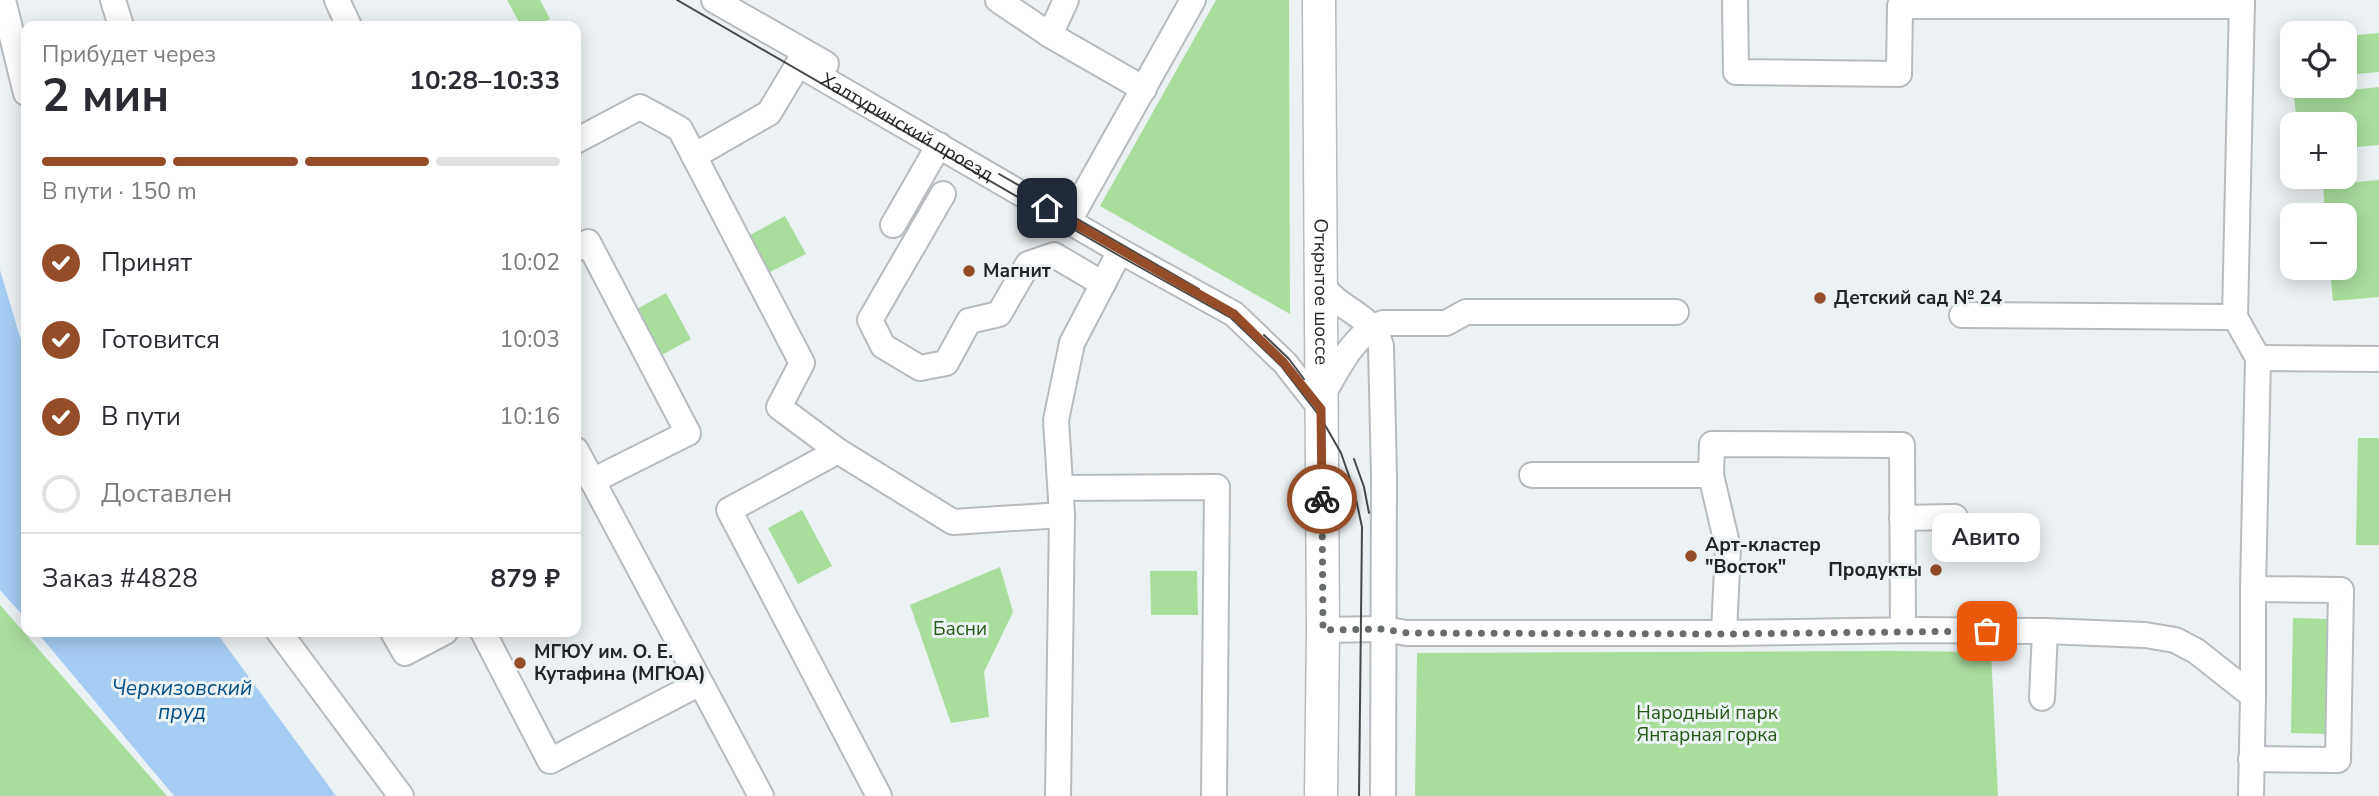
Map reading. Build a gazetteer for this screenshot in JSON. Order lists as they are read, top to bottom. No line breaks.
{"streets":{"main road":["Открытое шоссе"],"street":["Халтуринский проезд"]},"crossings":[["Халтуринский проезд","Открытое шоссе"]],"water":["Черкизовский пруд"],"parks":["Басни","Народный парк Янтарная горка"],"places":["Магнит","Детский сад № 24","Арт-кластер \"Восток\"","Продукты","Авито","МГЮУ им. О. Е. Кутафина (МГЮА)"],"page":{"map_buttons":["+","−"],"heading":["2 мин","Прибудет через","10:28–10:33"],"panel":["Заказ #4828","879 ₽"],"bar":"В пути · 150 m","list":[["Принят","10:02"],["Готовится","10:03"],["В пути","10:16"],"Доставлен"],"bubble":"Авито"}}
